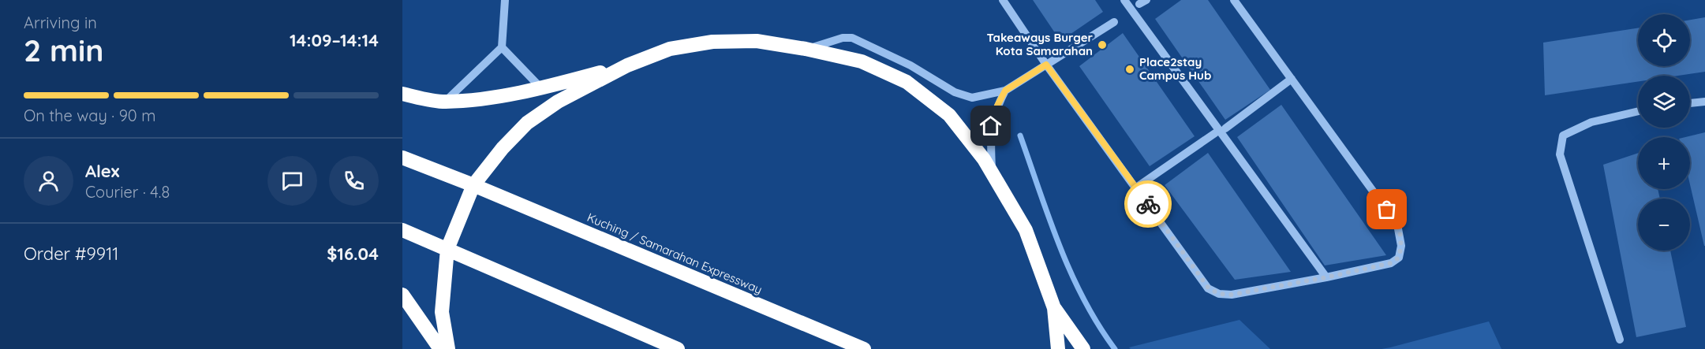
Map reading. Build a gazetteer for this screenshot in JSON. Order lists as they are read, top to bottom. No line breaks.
{"streets":{"highway":["Kuching / Samarahan Expressway"]},"places":["Takeaways Burger Kota Samarahan","Place2stay Campus Hub"],"page":{"heading":["2 min","Arriving in","14:09–14:14"],"panel":["Alex","Courier · 4.8","Order #9911","$16.04"],"map_buttons":["+","−"],"bar":"On the way · 90 m"}}
